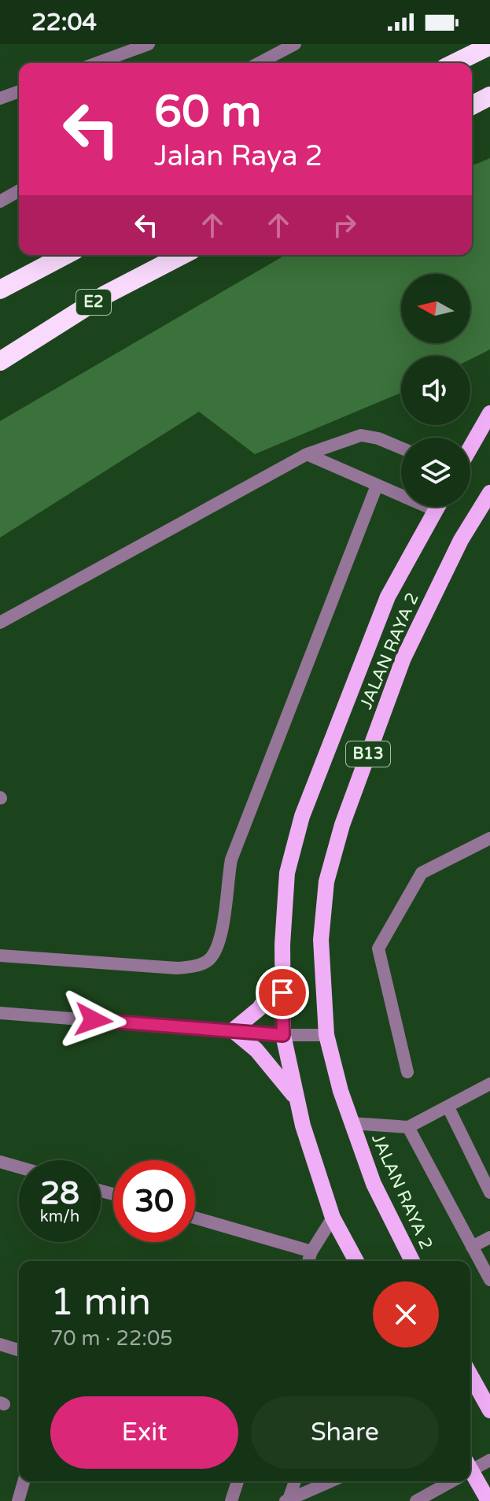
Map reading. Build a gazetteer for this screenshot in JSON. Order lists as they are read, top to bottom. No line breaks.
{"streets":{"highway":["E2"],"main road":["JALAN RAYA 2","B13"]},"north":"left","page":{"status":"22:04","turn":["60 m","Jalan Raya 2"],"speed":"28 km/h","limit":"30","heading":["1 min","70 m · 22:05"],"buttons":["Exit","Share"]}}
